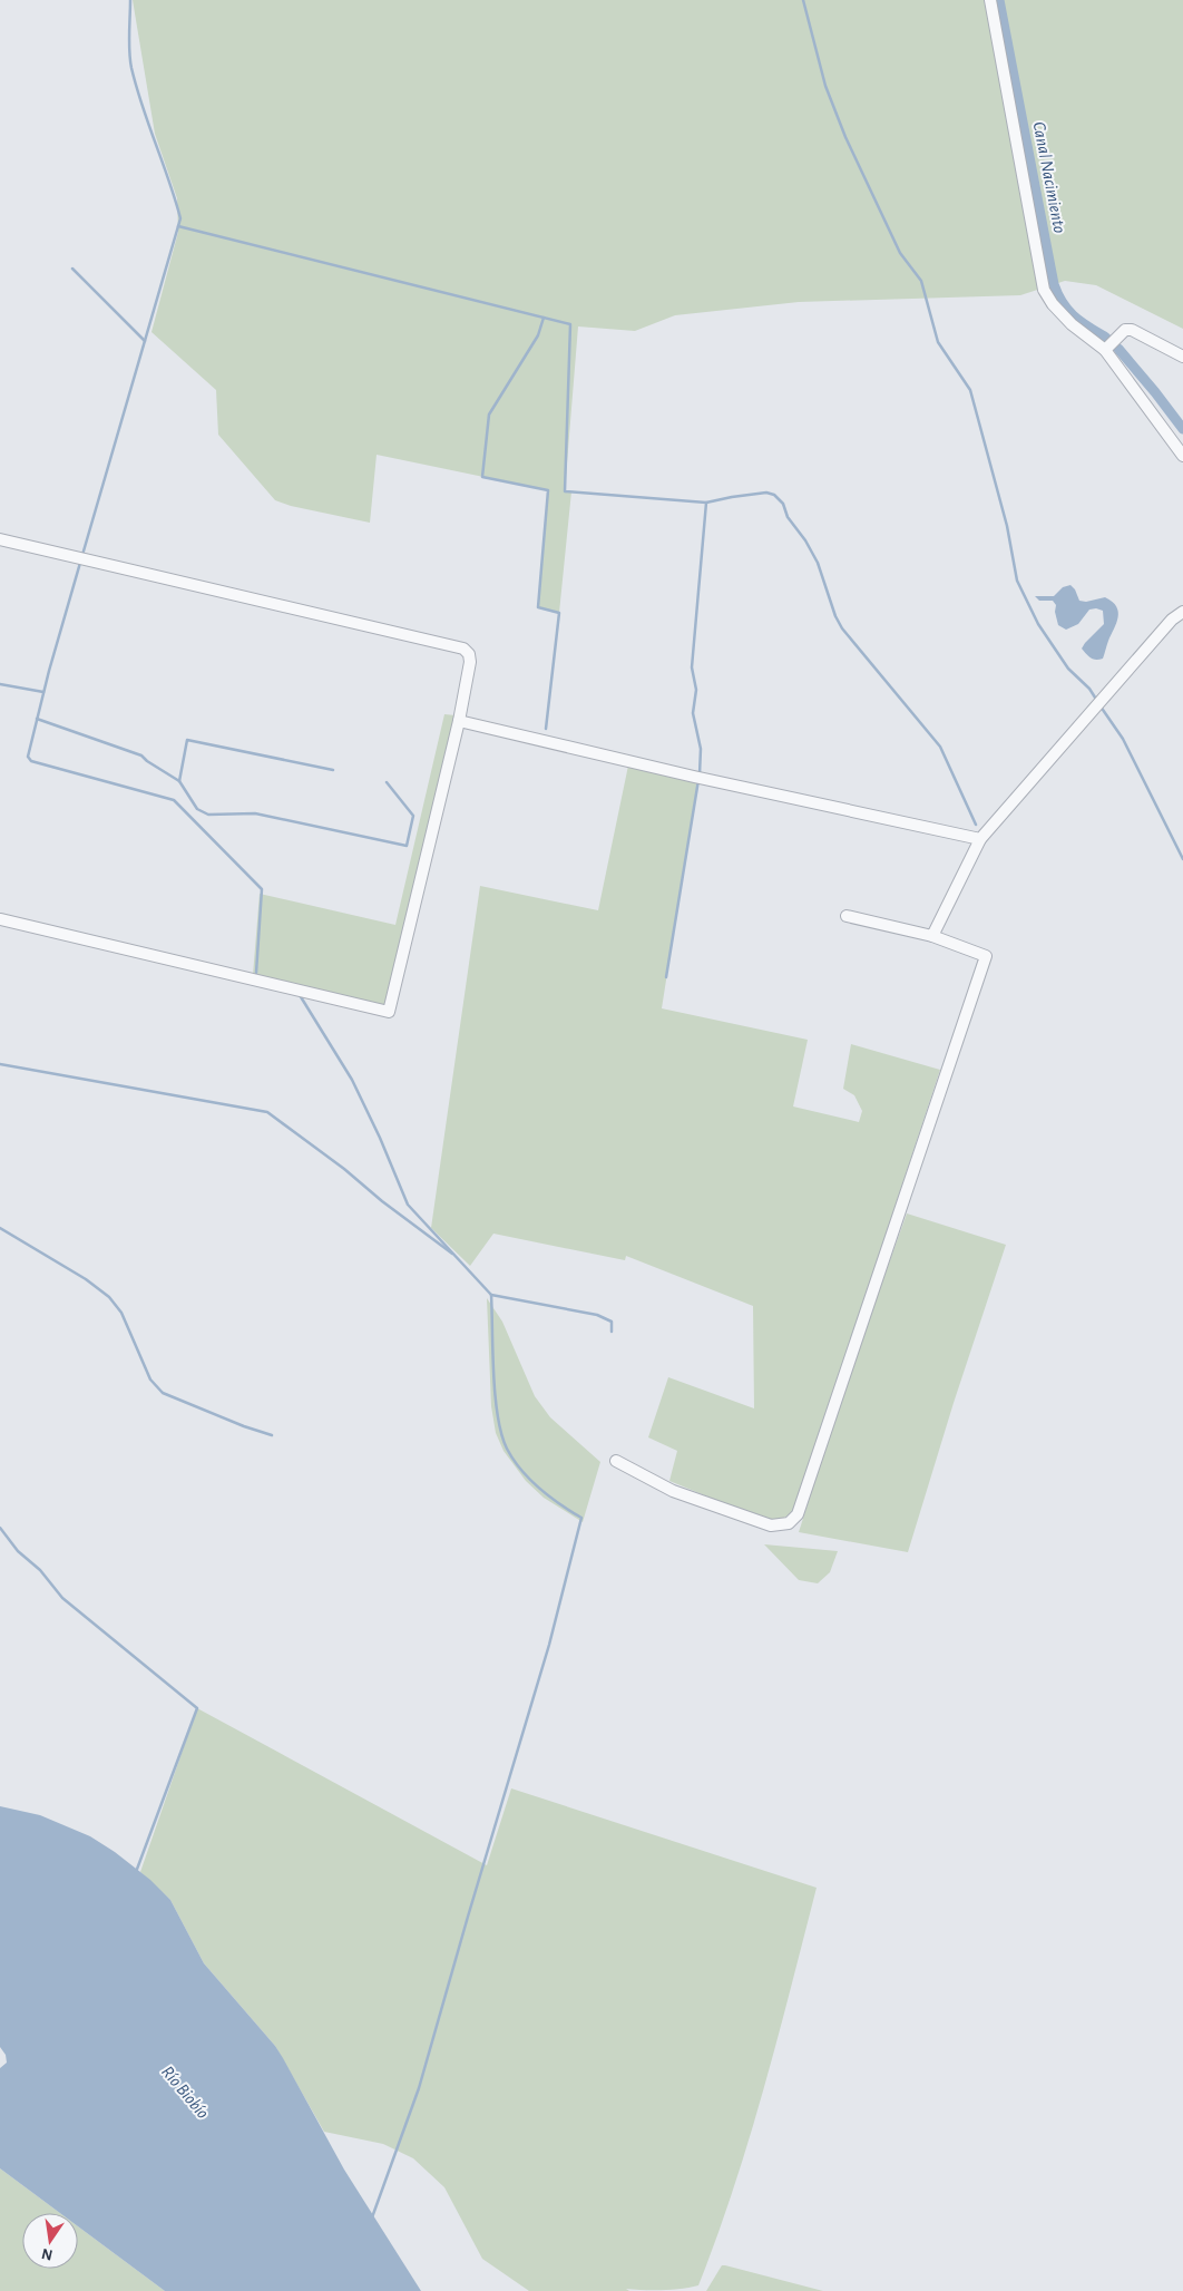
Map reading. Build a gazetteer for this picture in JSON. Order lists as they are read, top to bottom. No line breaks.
{"water":["Canal Nacimiento","Río Biobío"],"north":"bottom"}
